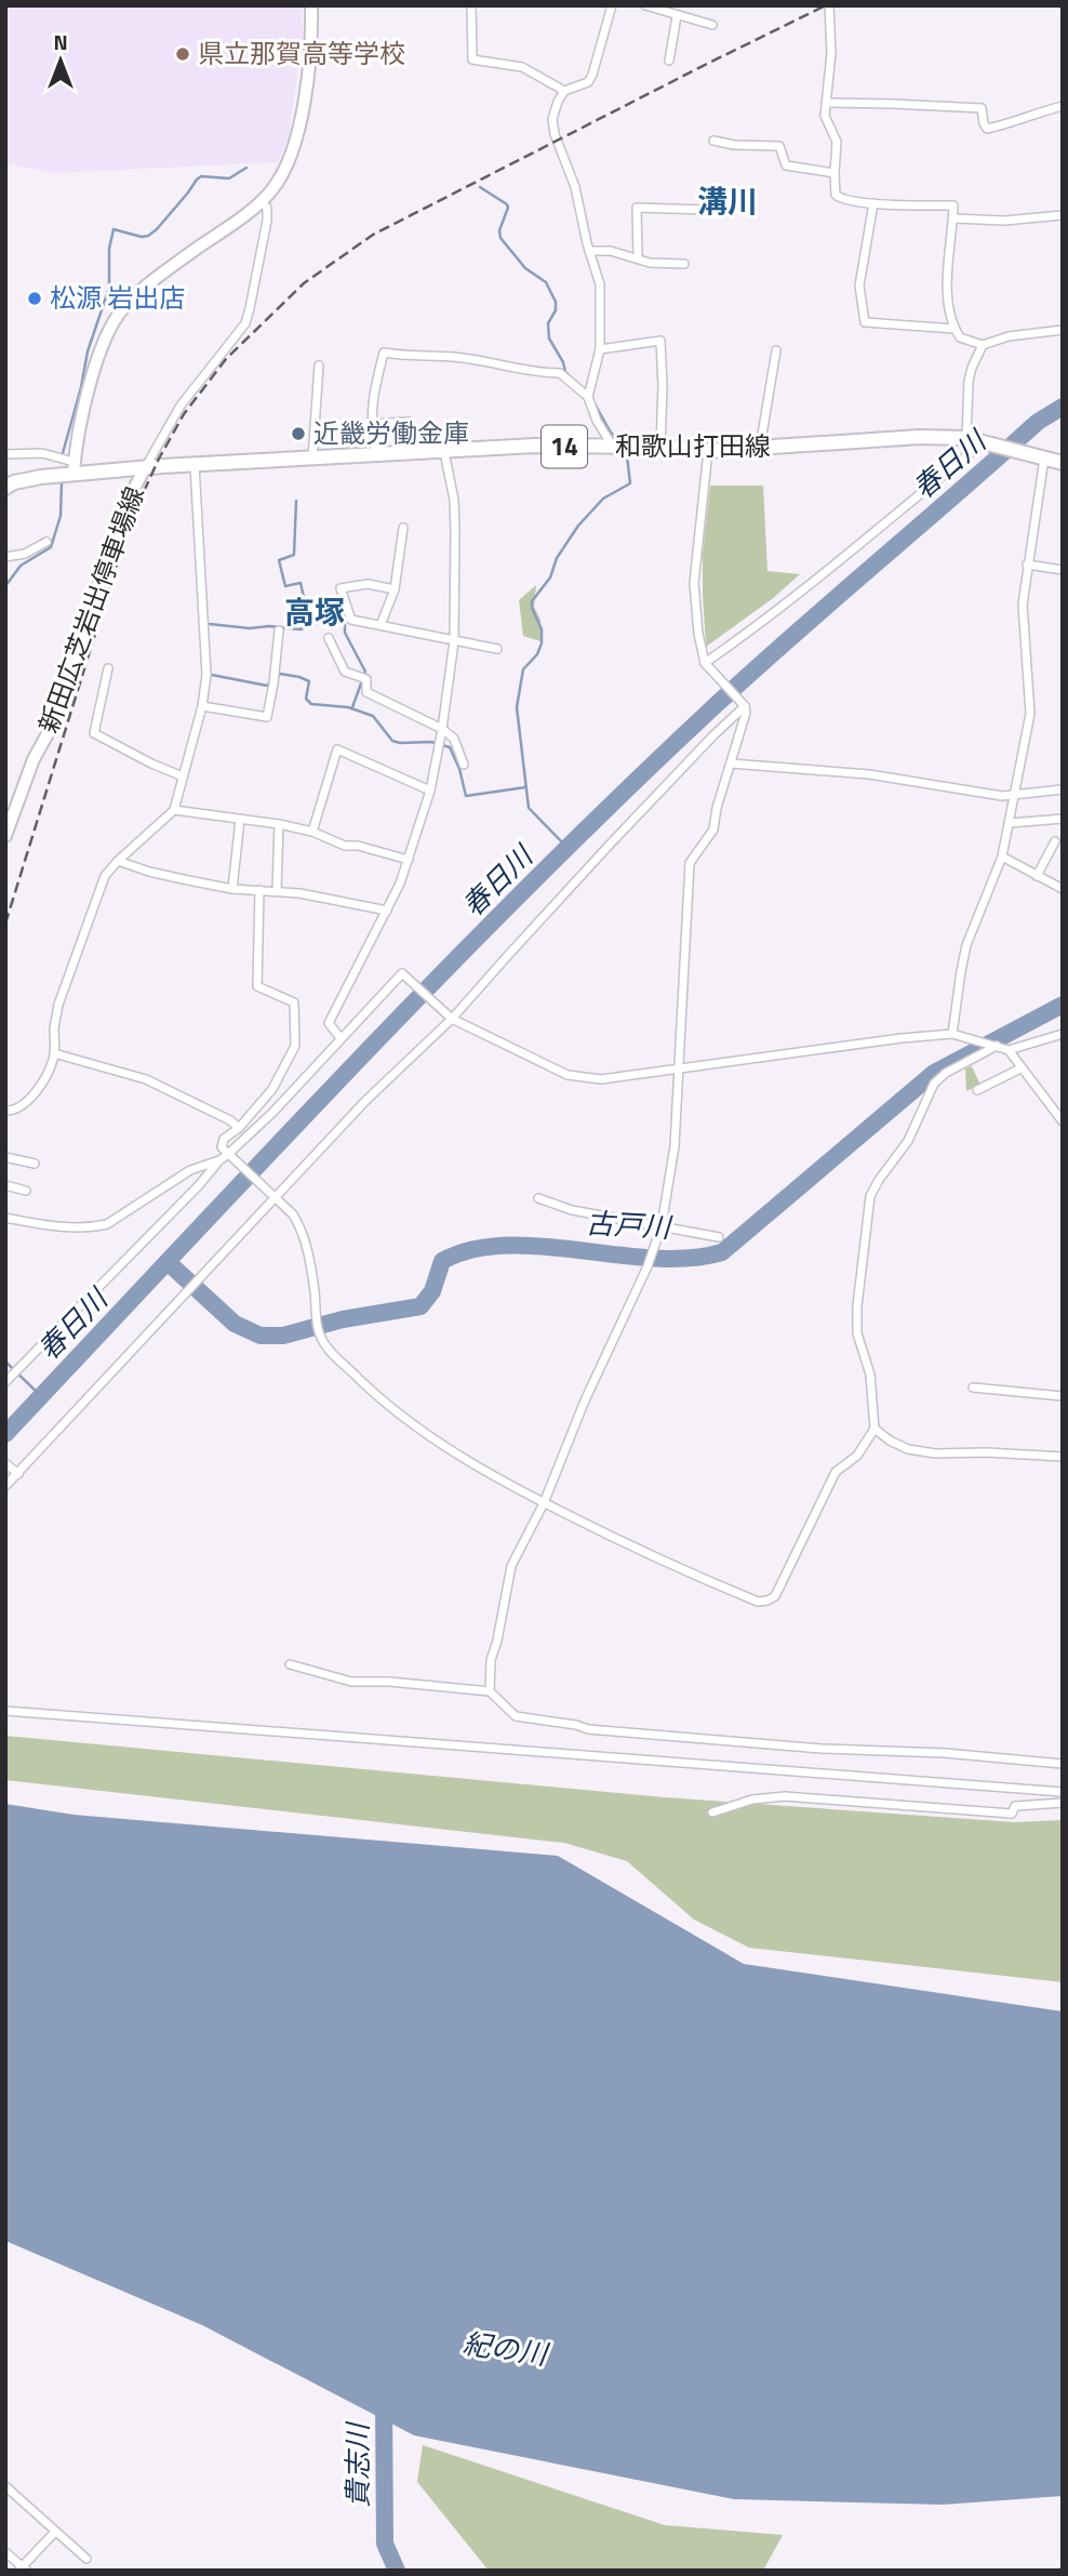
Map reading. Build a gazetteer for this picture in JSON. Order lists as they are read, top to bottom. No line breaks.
{"streets":{"main road":["14","和歌山打田線","新田広芝岩出停車場線"]},"crossings":[["和歌山打田線","新田広芝岩出停車場線"]],"districts":["溝川","高塚"],"water":["春日川","古戸川","紀の川","貴志川"],"places":["県立那賀高等学校","松源 岩出店","近畿労働金庫"],"north":"top"}
